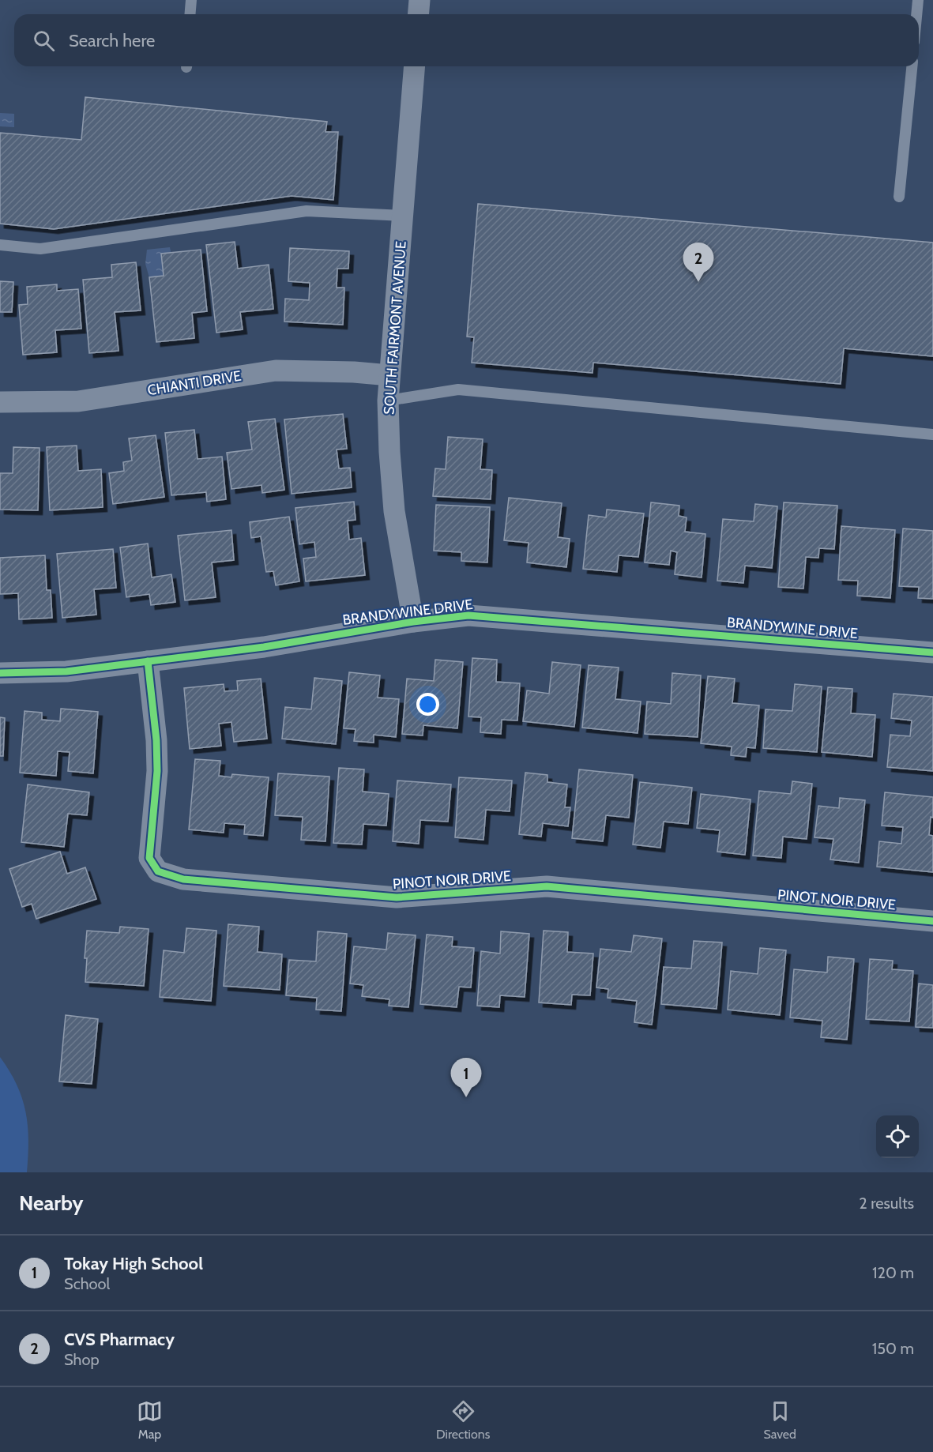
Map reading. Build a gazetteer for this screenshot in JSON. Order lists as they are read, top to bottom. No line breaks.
{"streets":{"street":["SOUTH FAIRMONT AVENUE","CHIANTI DRIVE","BRANDYWINE DRIVE","PINOT NOIR DRIVE"]},"crossings":[["SOUTH FAIRMONT AVENUE","CHIANTI DRIVE"],["SOUTH FAIRMONT AVENUE","BRANDYWINE DRIVE"],["BRANDYWINE DRIVE","PINOT NOIR DRIVE"]],"page":{"search":"Search here","pins":["2","1"],"heading":["Nearby","2 results"],"list":[{"mark":"1","name":"Tokay High School","note":"School","value":"120 m"},{"mark":"2","name":"CVS Pharmacy","note":"Shop","value":"150 m"}],"nav":["Map","Directions","Saved"]}}
